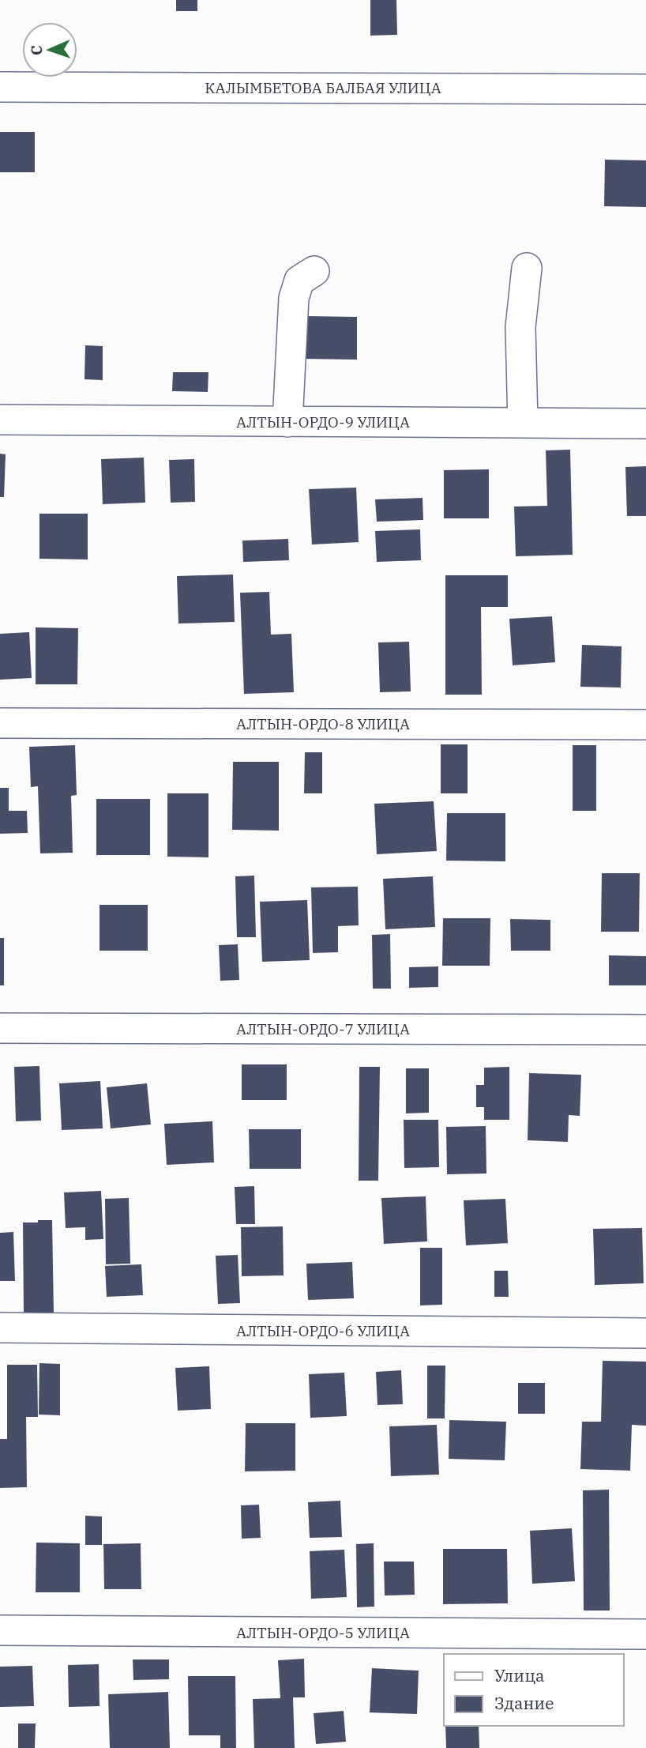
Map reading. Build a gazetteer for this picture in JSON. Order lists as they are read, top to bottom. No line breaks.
{"streets":{"street":["КАЛЫМБЕТОВА БАЛБАЯ УЛИЦА","АЛТЫН-ОРДО-9 УЛИЦА","АЛТЫН-ОРДО-8 УЛИЦА","АЛТЫН-ОРДО-7 УЛИЦА","АЛТЫН-ОРДО-6 УЛИЦА","АЛТЫН-ОРДО-5 УЛИЦА"]},"legend":["Улица","Здание"],"north":"left"}
